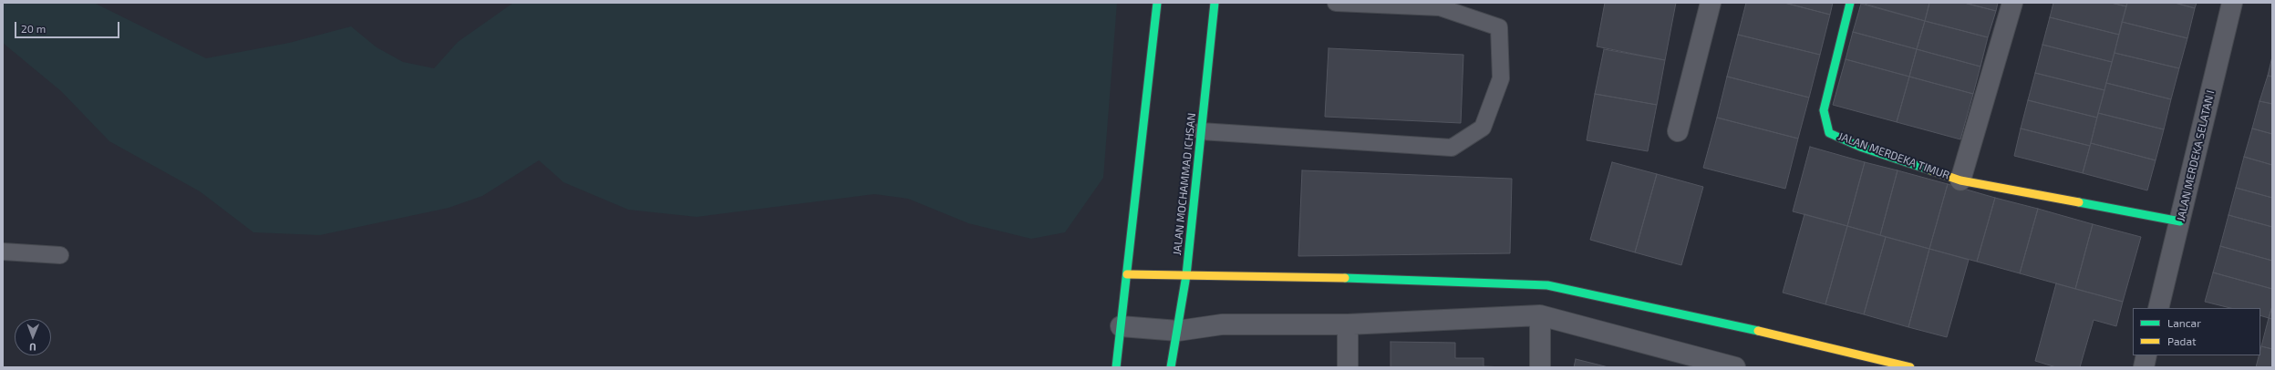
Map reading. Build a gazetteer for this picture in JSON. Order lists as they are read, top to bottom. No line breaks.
{"streets":{"street":["JALAN MERDEKA TIMUR","JALAN MERDEKA SELATAN I","JALAN MOCHAMMAD ICHSAN"]},"crossings":[["JALAN MERDEKA TIMUR","JALAN MERDEKA SELATAN I"]],"legend":["Lancar","Padat"],"scale_bar":"20 m","north":"bottom"}
